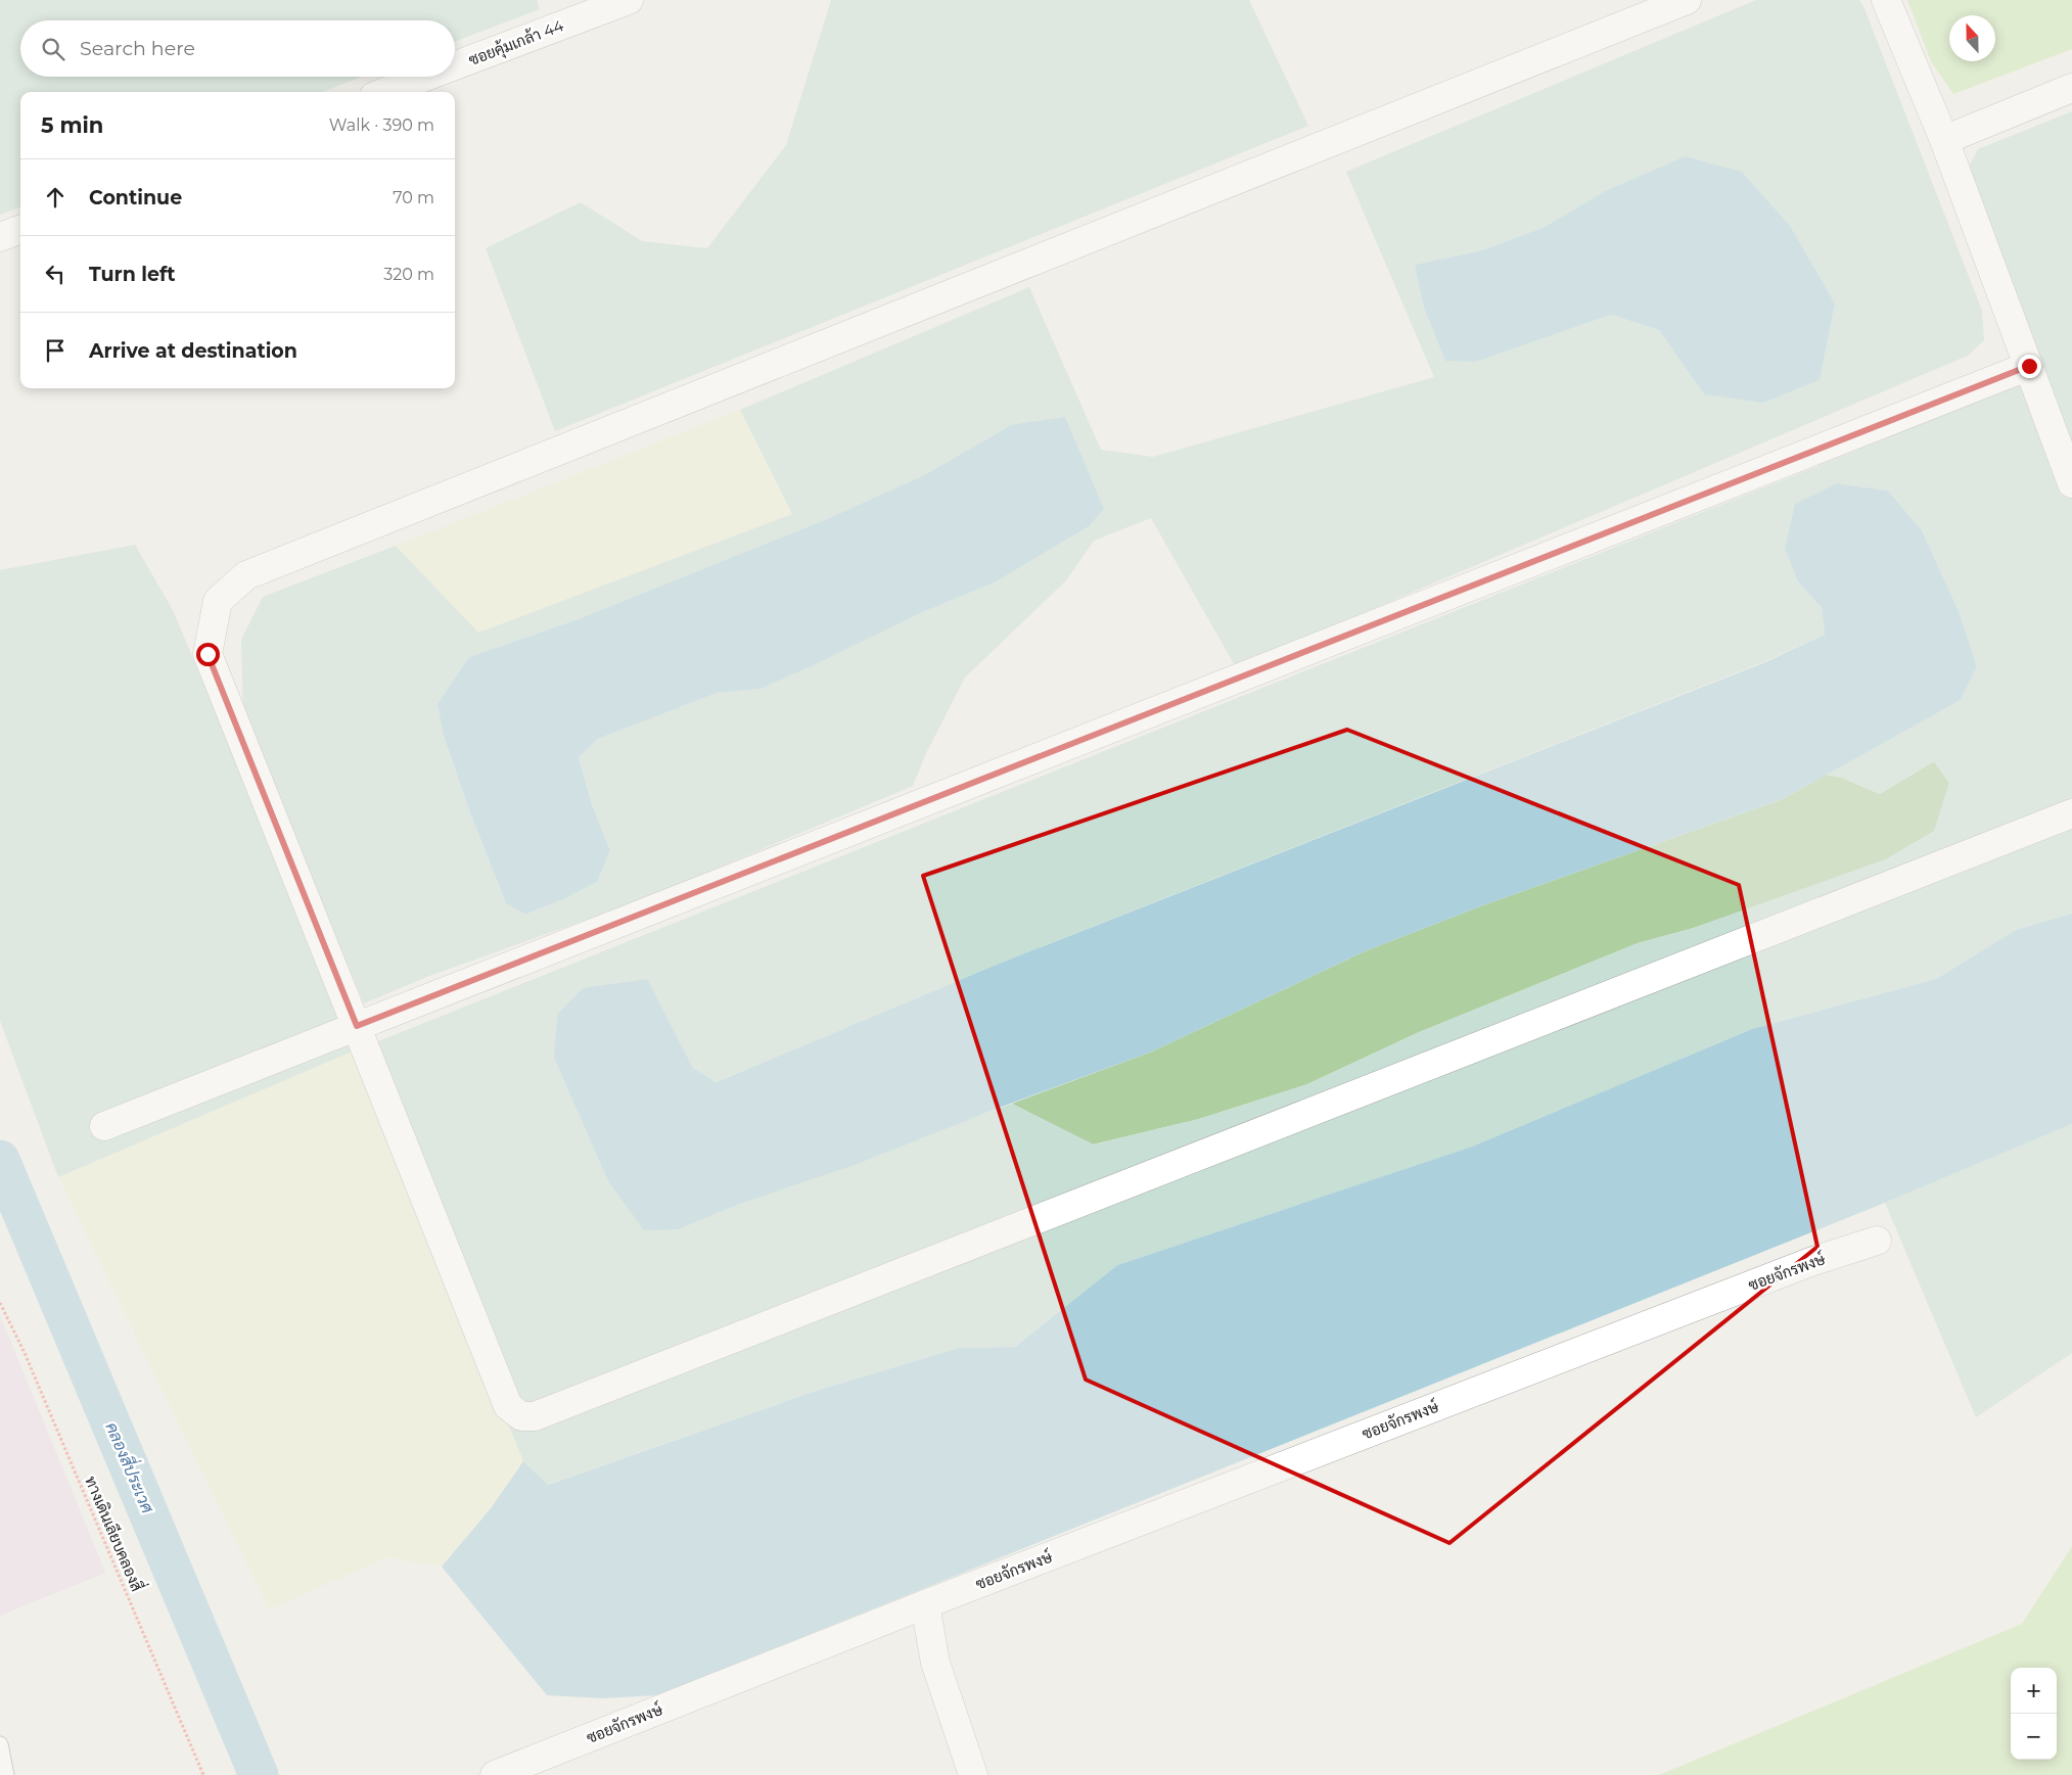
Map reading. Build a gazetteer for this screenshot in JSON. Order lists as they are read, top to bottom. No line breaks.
{"streets":{"street":["ซอยคุ้มเกล้า 44","ซอยจักรพงษ์"],"path":["ทางเดินเลียบคลองสี่"]},"water":["คลองสี่ประเวศ"],"north":"top","page":{"search":"Search here","heading":["5 min","Walk · 390 m"],"list":[["Continue","70 m"],["Turn left","320 m"],"Arrive at destination"],"map_buttons":["+","−"]}}
